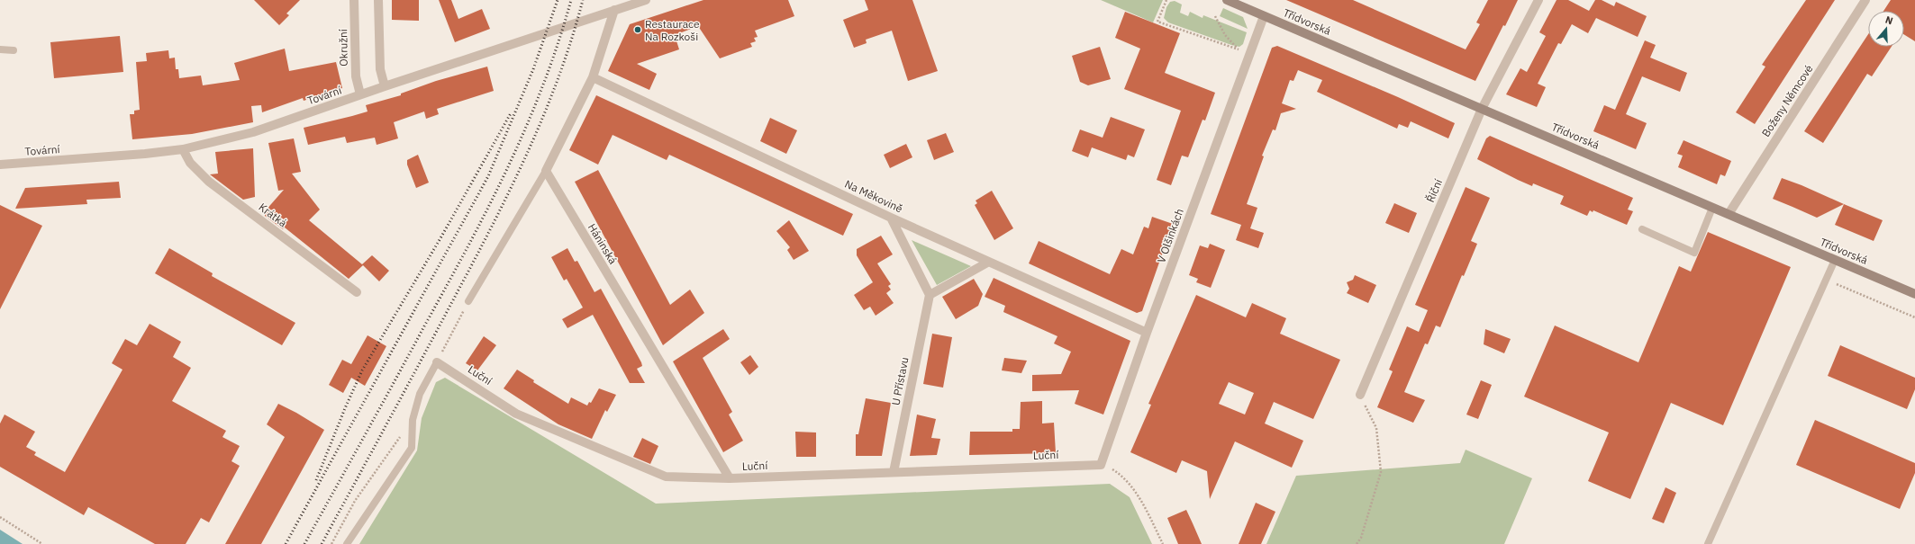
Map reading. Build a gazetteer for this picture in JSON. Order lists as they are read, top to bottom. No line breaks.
{"streets":{"main road":["Třídvorská"],"street":["Okružní","Tovární","Boženy Němcové","Říční","Na Měkovině","Krátká","V Olšinkách","Háninská","Luční","U Přístavu"]},"crossings":[["Třídvorská","Boženy Němcové"],["Třídvorská","Říční"],["Třídvorská","V Olšinkách"],["Okružní","Tovární"],["Tovární","Krátká"],["Na Měkovině","V Olšinkách"],["V Olšinkách","Luční"],["Háninská","Luční"],["Luční","U Přístavu"]],"places":["Restaurace Na Rozkoši"],"north":"top"}
